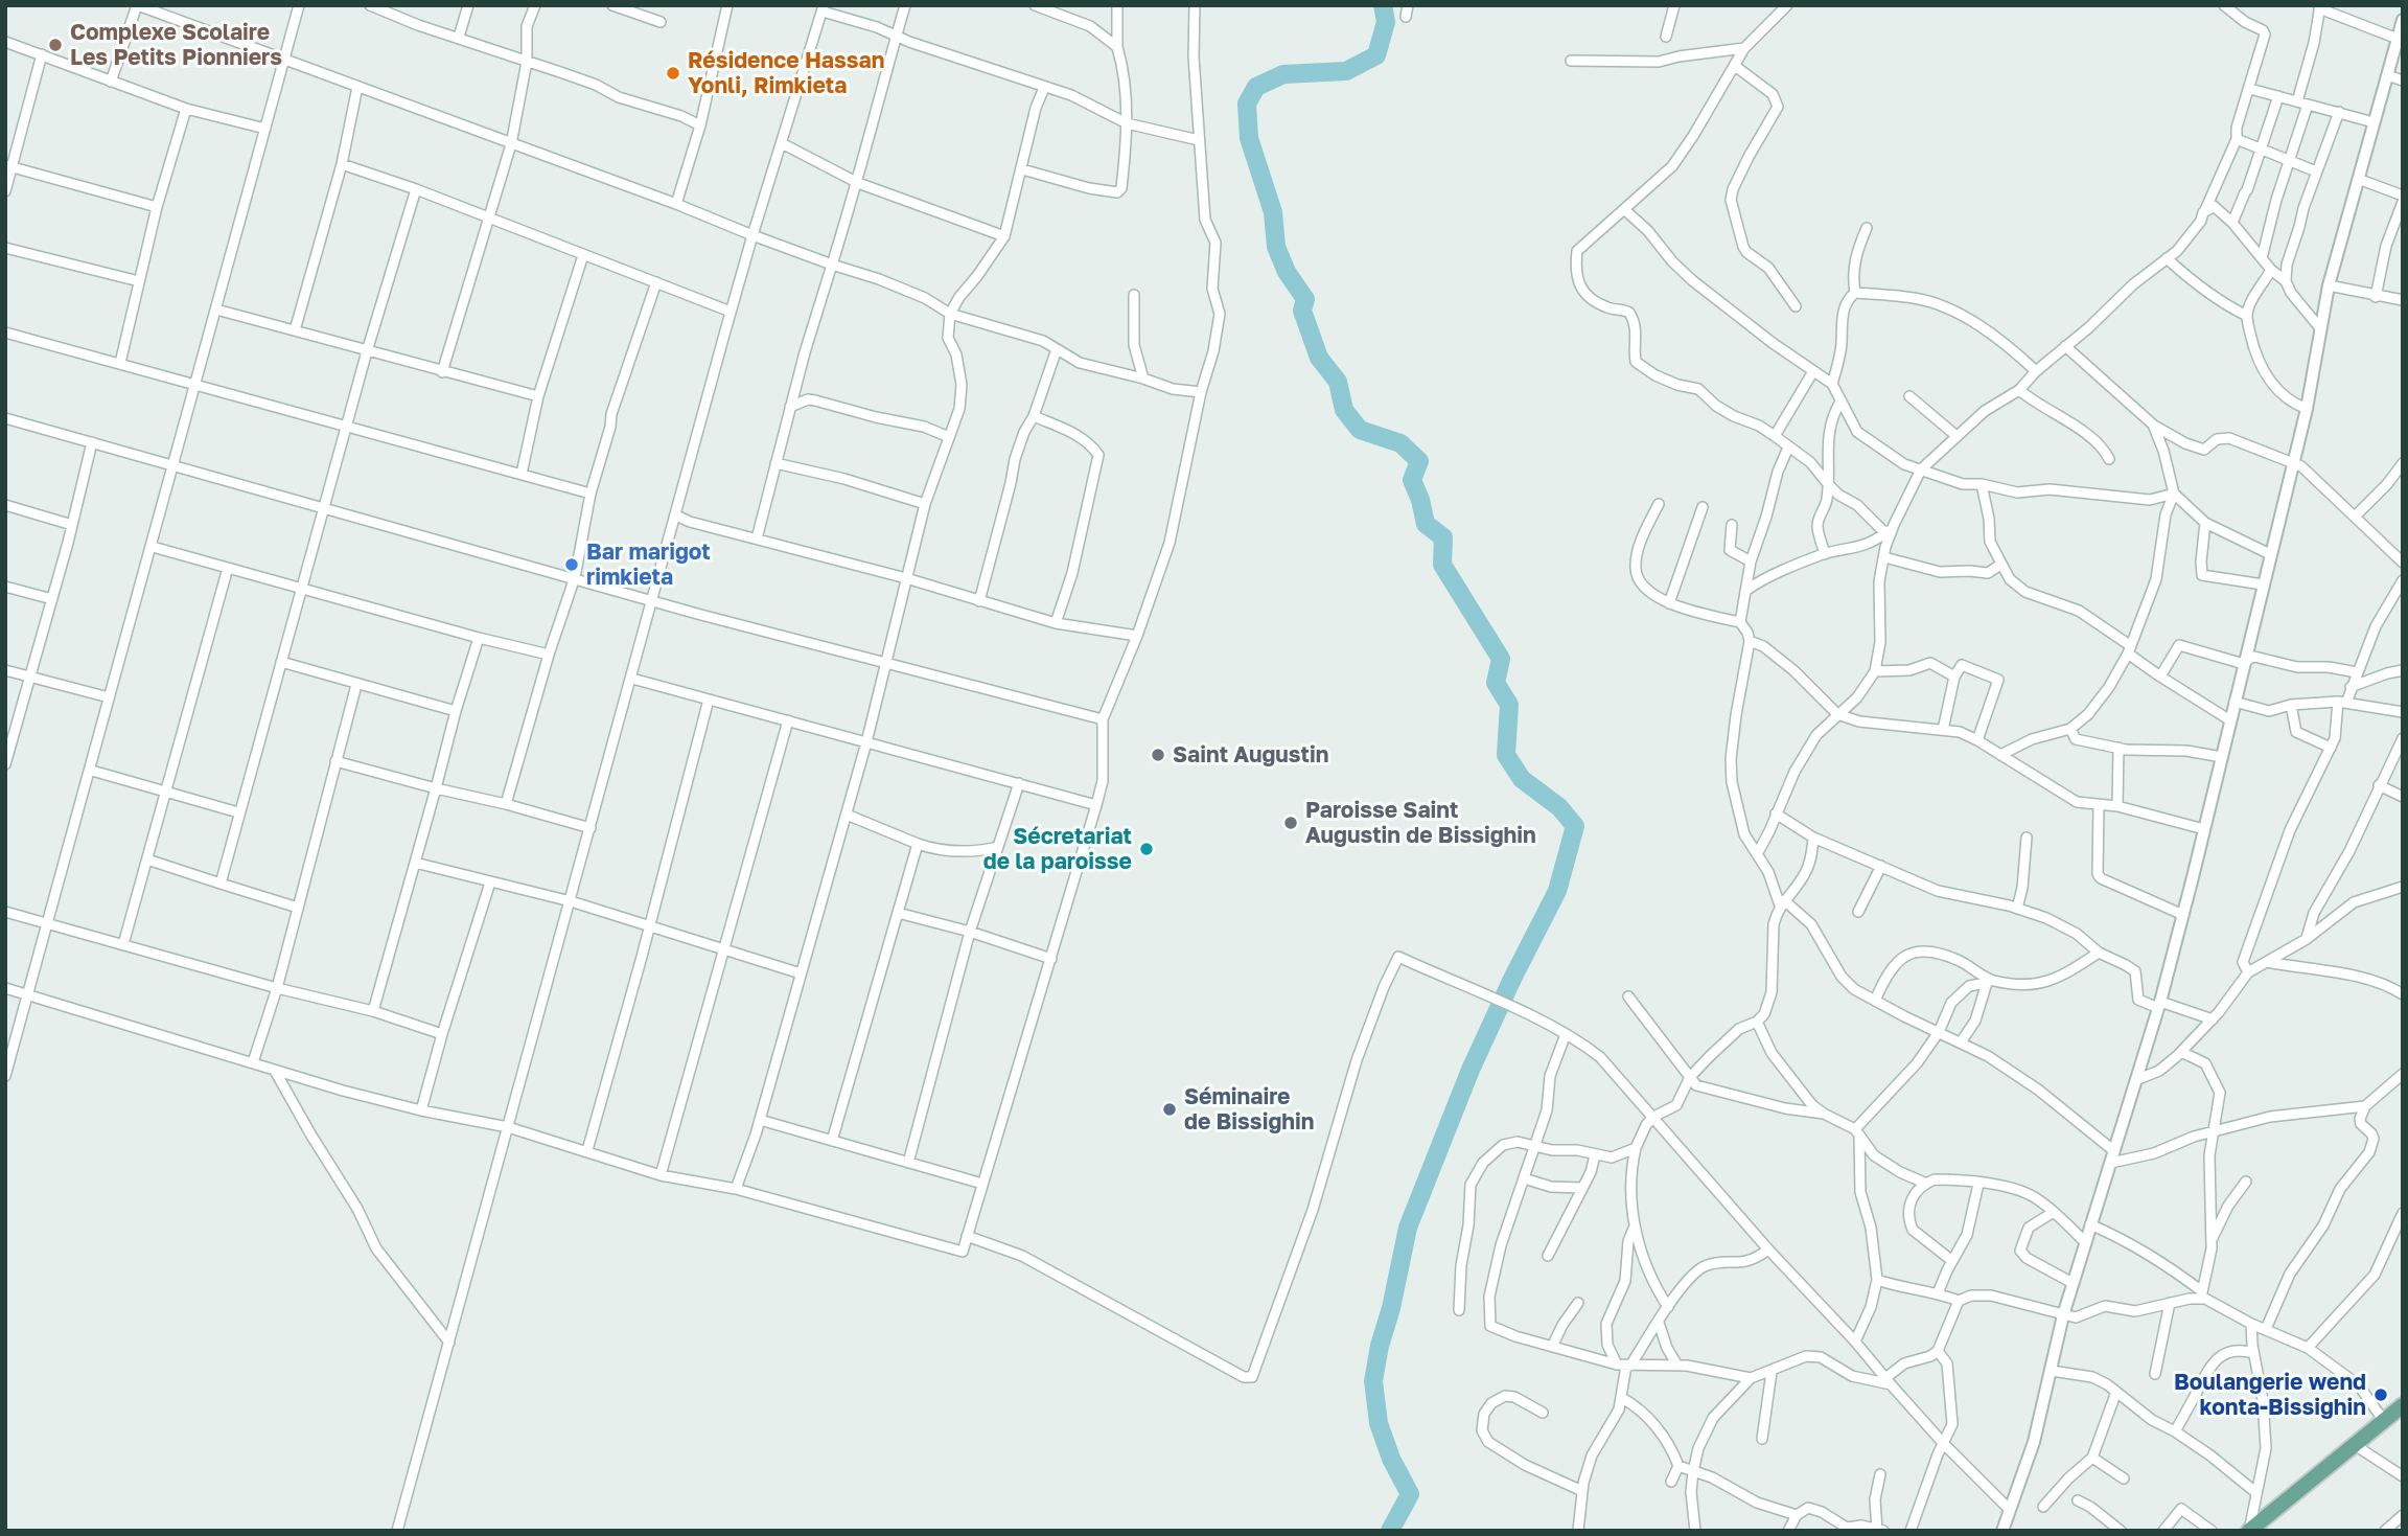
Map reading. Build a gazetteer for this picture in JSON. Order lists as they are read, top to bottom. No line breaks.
{"places":["Complexe Scolaire Les Petits Pionniers","Résidence Hassan Yonli, Rimkieta","Bar marigot rimkieta","Saint Augustin","Paroisse Saint Augustin de Bissighin","Sécretariat de la paroisse","Séminaire de Bissighin","Boulangerie wend konta-Bissighin"]}
